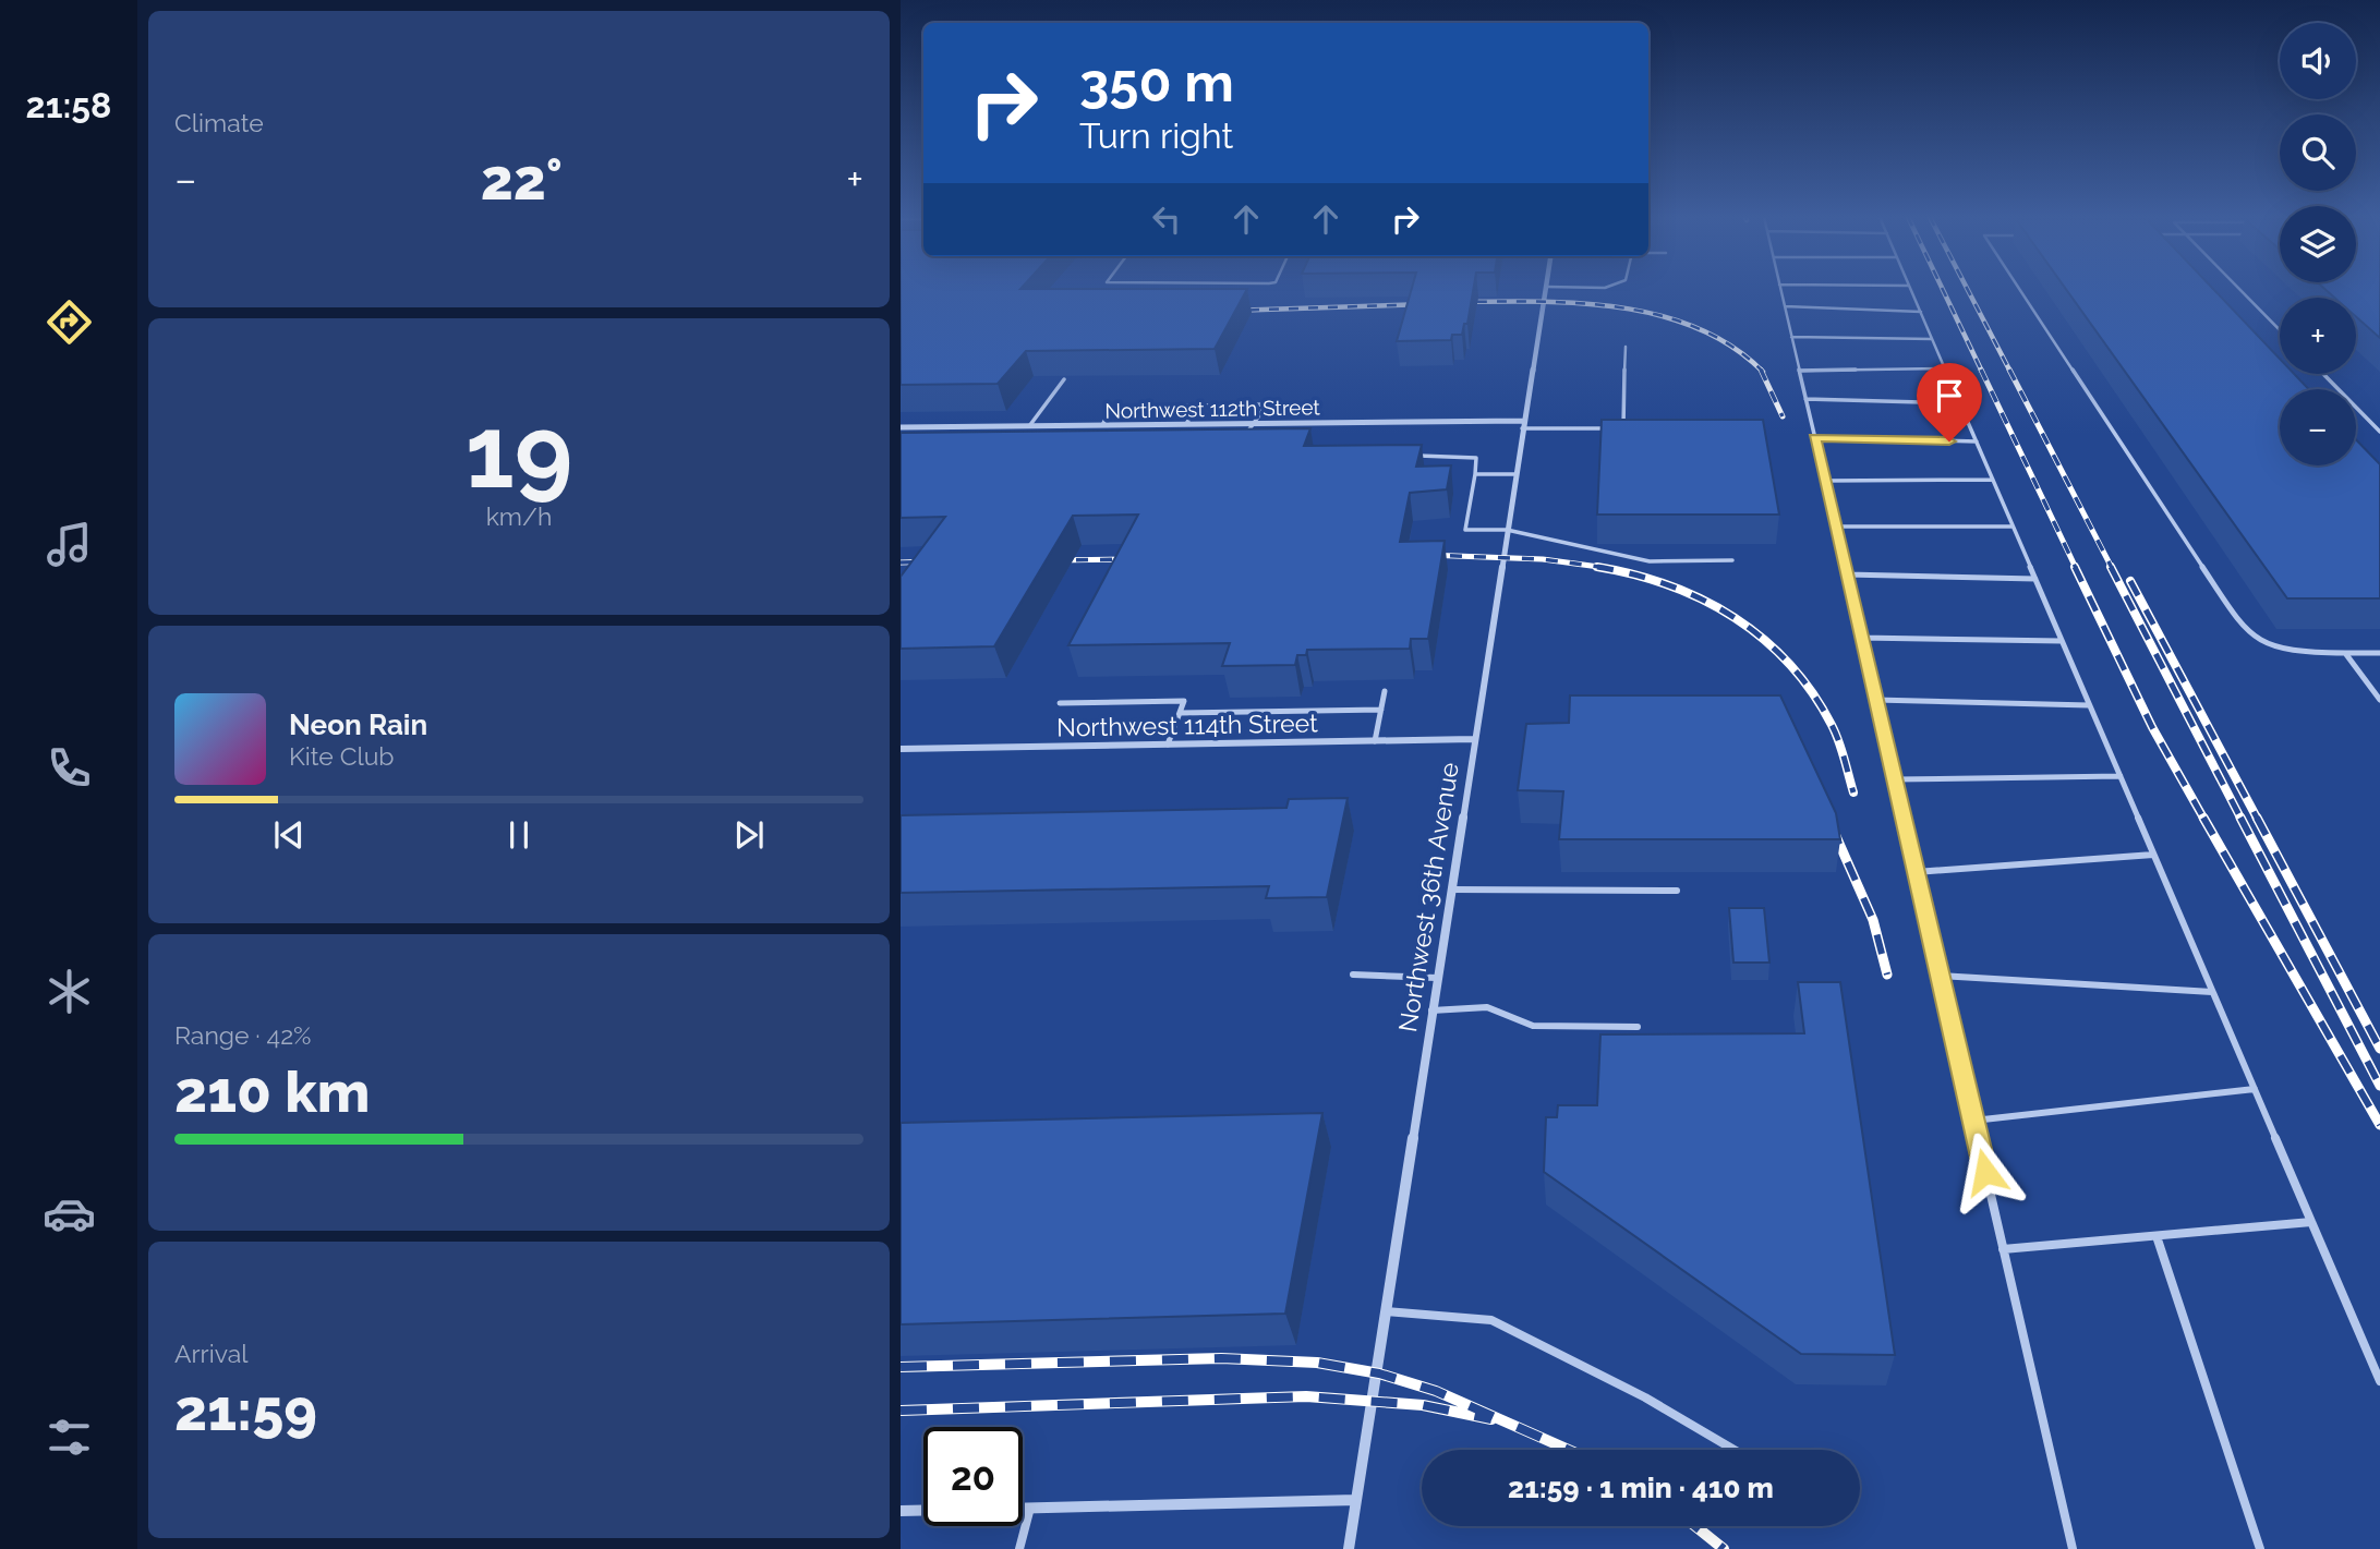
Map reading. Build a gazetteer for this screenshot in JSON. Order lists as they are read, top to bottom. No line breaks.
{"streets":{"street":["Northwest 112th Street","Northwest 114th Street","Northwest 36th Avenue"]},"crossings":[["Northwest 112th Street","Northwest 36th Avenue"],["Northwest 114th Street","Northwest 36th Avenue"]],"page":{"tabs":"21:58","tile":["Climate",["19","km/h"],["Range · 42%","210 km"],["Arrival","21:59"]],"map_buttons":["+","−"],"turn":["350 m","Turn right"],"heat":["−","22°","+"],"song":["Neon Rain","Kite Club"],"limit":"20","trip":"21:59 · 1 min · 410 m"}}
